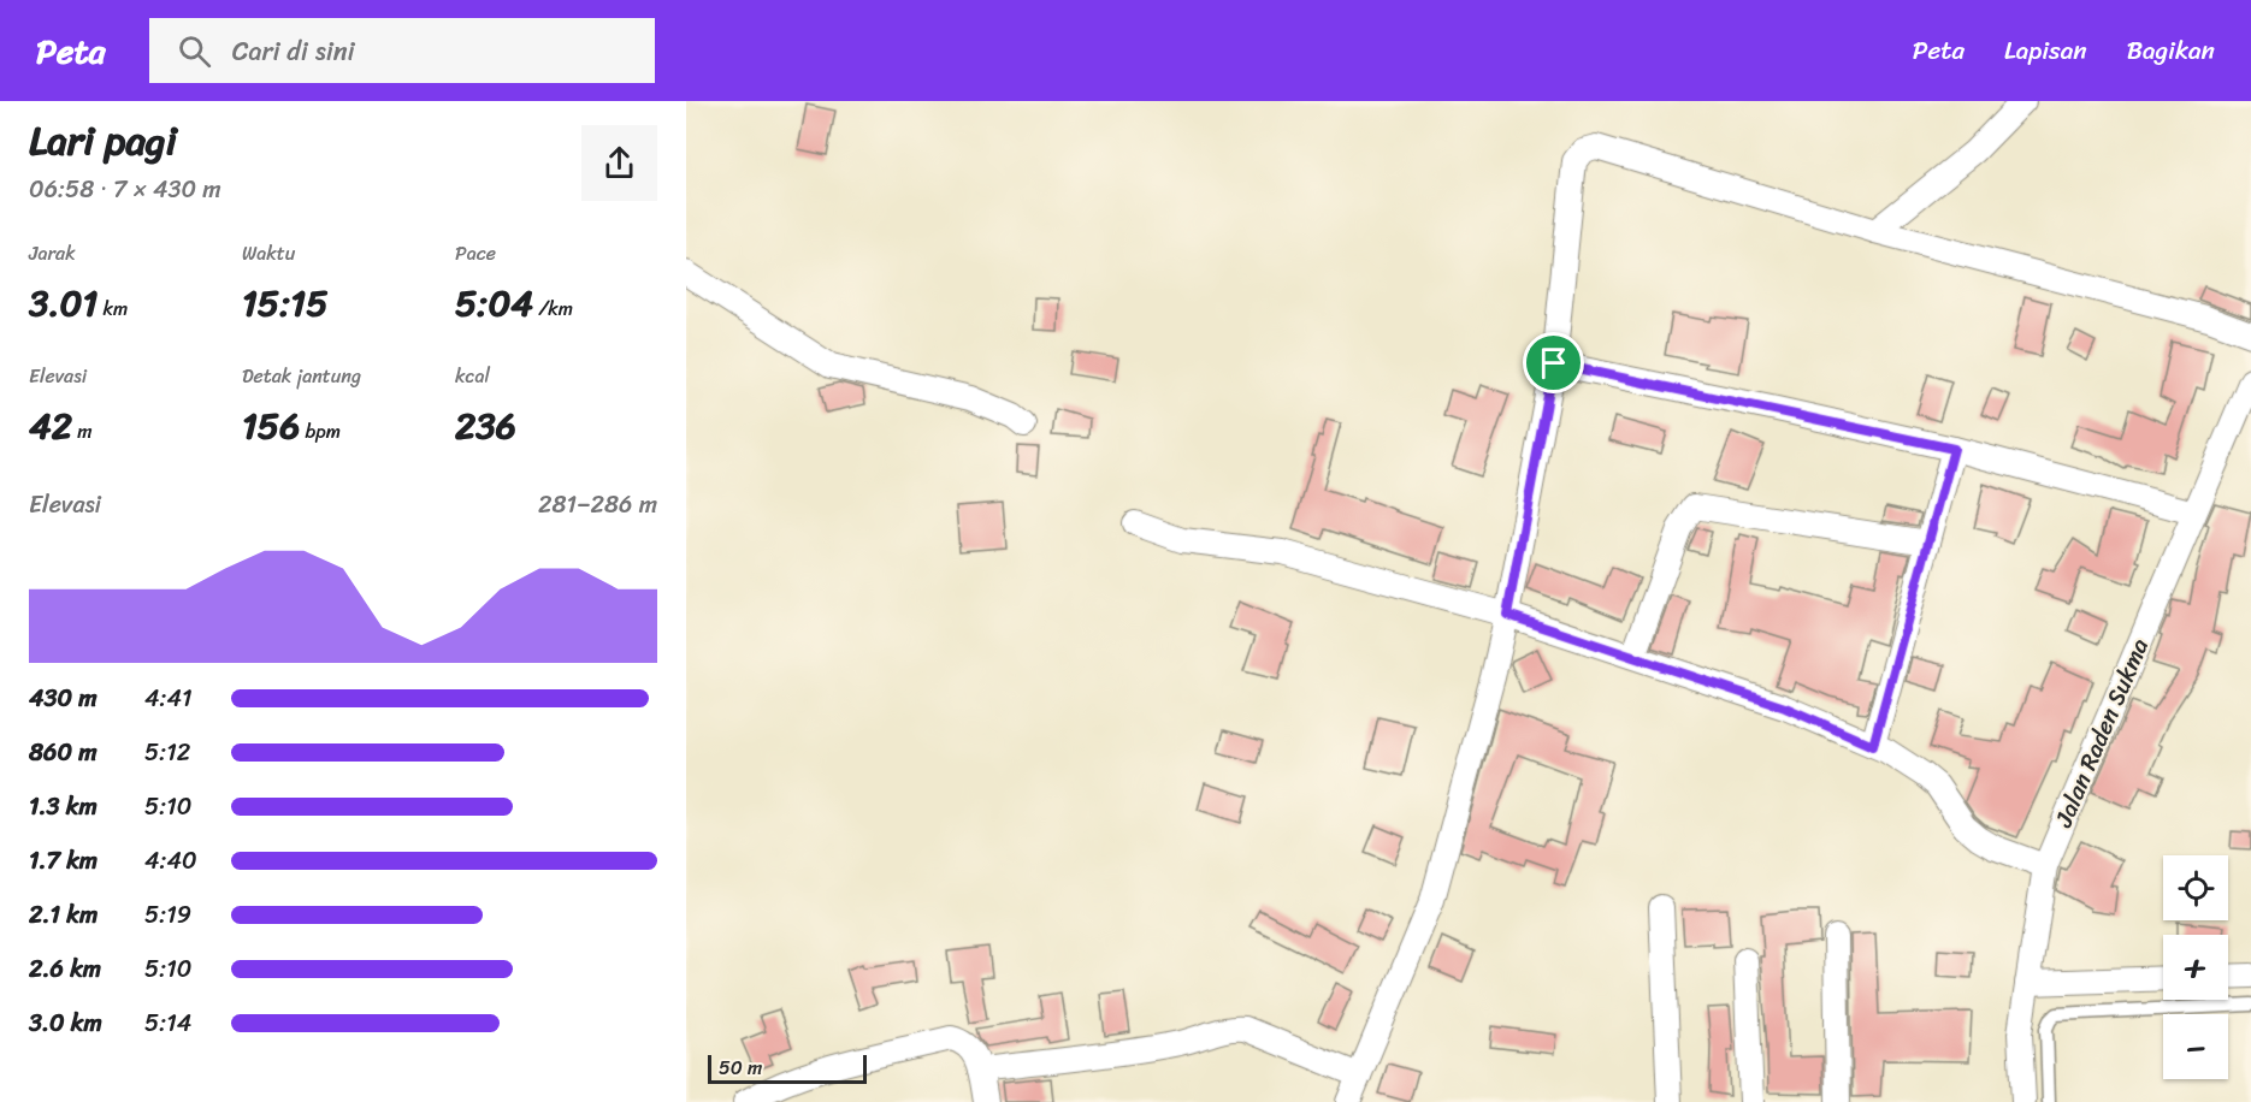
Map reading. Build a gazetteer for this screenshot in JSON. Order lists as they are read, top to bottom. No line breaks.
{"streets":{"street":["Jalan Raden Sukma"]},"scale_bar":"50 m","page":{"header":"Peta","search":"Cari di sini","nav":["Peta","Lapisan","Bagikan"],"heading":["Lari pagi","06:58 · 7 × 430 m"],"stats":[["Jarak","3.01 km"],["Waktu","15:15"],["Pace","5:04 /km"],["Elevasi","42 m"],["Detak jantung","156 bpm"],["kcal","236"]],"chart":["Elevasi","281–286 m"],"list":[{"name":"430 m","note":"4:41"},{"name":"860 m","note":"5:12"},{"name":"1.3 km","note":"5:10"},{"name":"1.7 km","note":"4:40"},{"name":"2.1 km","note":"5:19"},{"name":"2.6 km","note":"5:10"},{"name":"3.0 km","note":"5:14"}],"map_buttons":["+","−"],"scale":"50 m"}}
